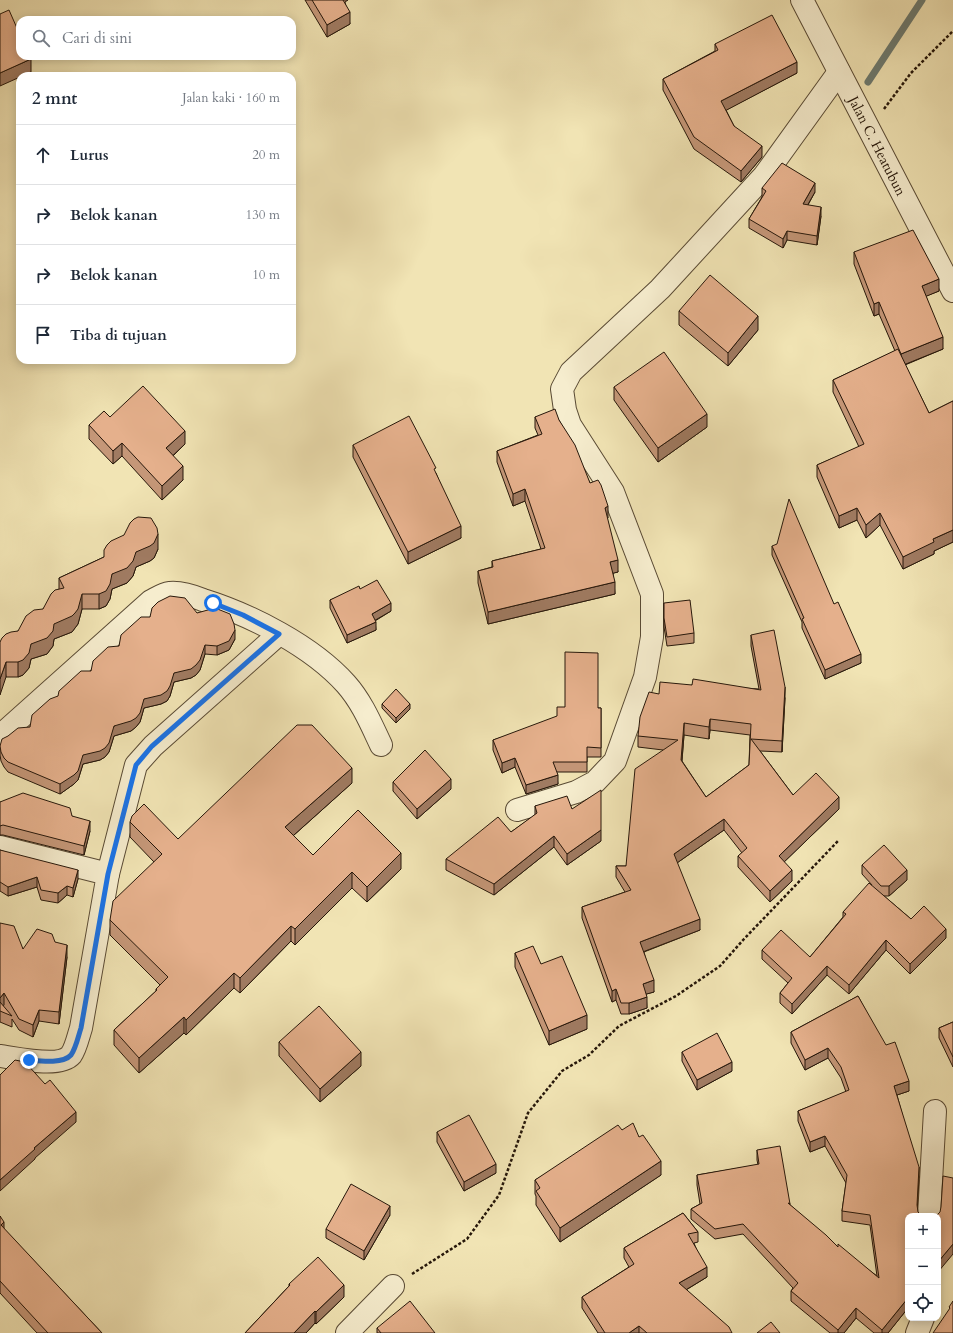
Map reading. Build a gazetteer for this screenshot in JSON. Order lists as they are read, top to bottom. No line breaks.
{"streets":{"street":["Jalan C. Heatubun"]},"page":{"search":"Cari di sini","heading":["2 mnt","Jalan kaki · 160 m"],"list":[["Lurus","20 m"],["Belok kanan","130 m"],["Belok kanan","10 m"],"Tiba di tujuan"],"map_buttons":["+","−"]}}
